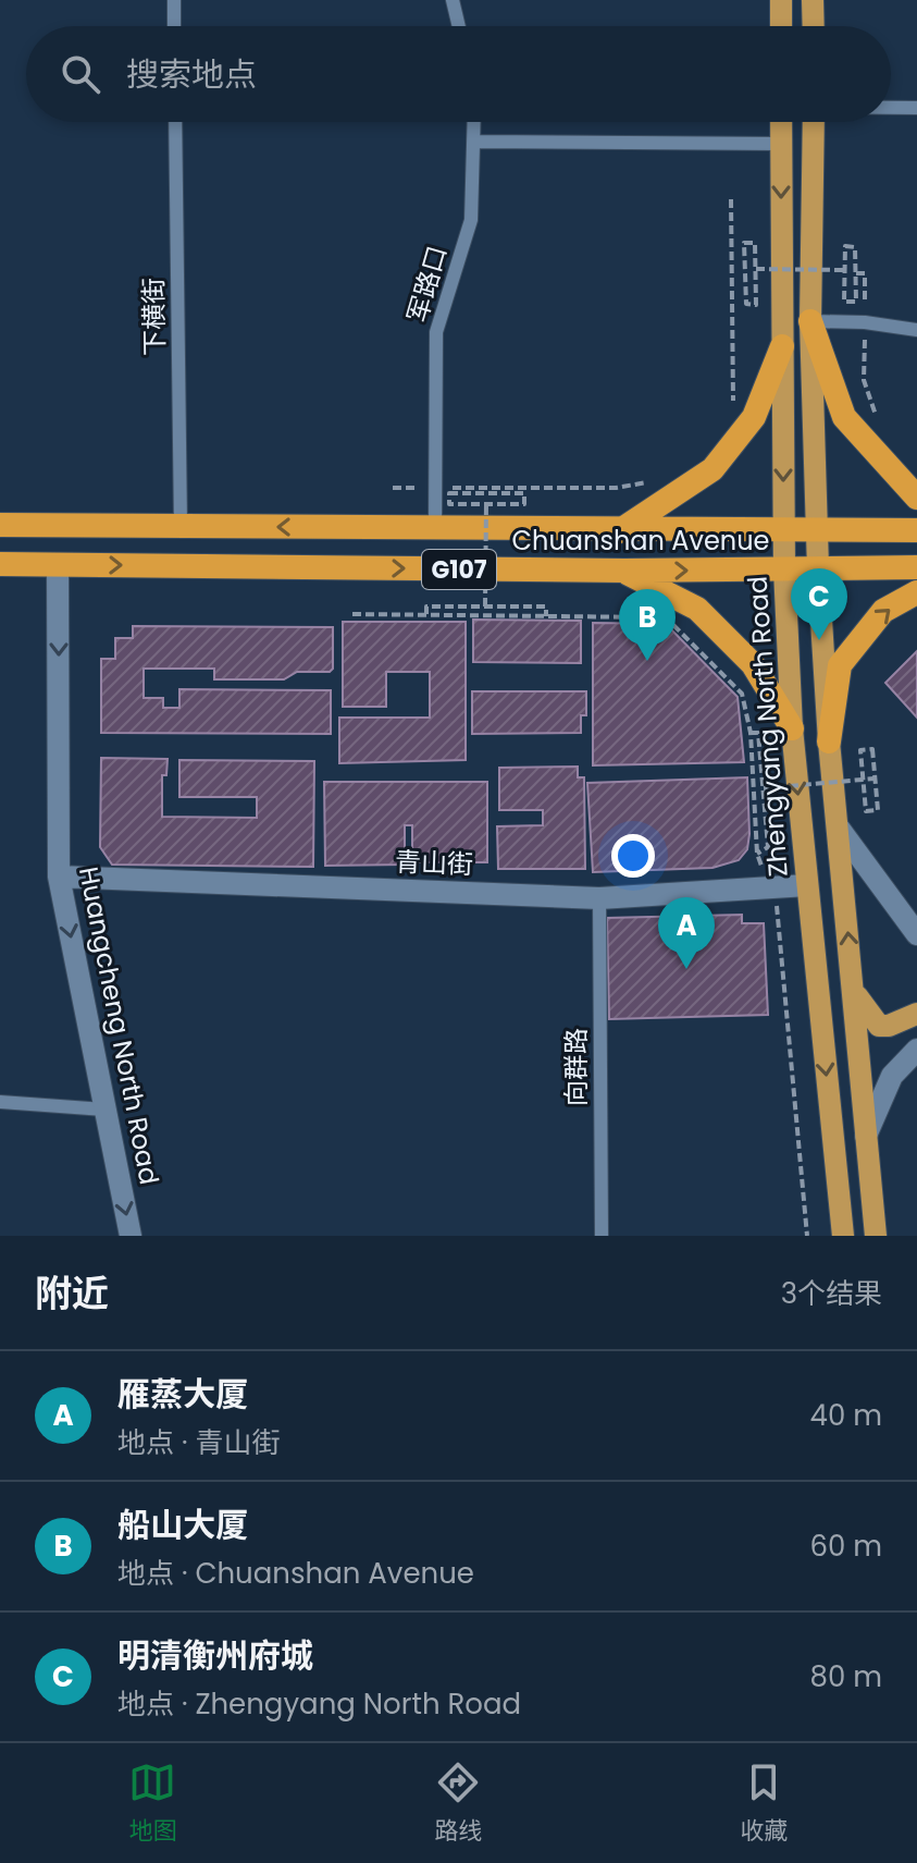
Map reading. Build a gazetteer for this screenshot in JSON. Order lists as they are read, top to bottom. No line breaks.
{"streets":{"highway":["Chuanshan Avenue","G107"],"main road":["Zhengyang North Road"],"street":["青山街","Huangcheng North Road"],"lane":["军路口","下横街","向群路"]},"crossings":[["军路口","Chuanshan Avenue"],["下横街","Chuanshan Avenue"],["Chuanshan Avenue","Zhengyang North Road"],["Chuanshan Avenue","Huangcheng North Road"],["Zhengyang North Road","青山街"],["青山街","Huangcheng North Road"],["青山街","向群路"]],"one_way":["Huangcheng North Road"],"page":{"search":"搜索地点","pins":["C","B","A"],"heading":["附近","3个结果"],"list":[{"mark":"A","name":"雁蒸大厦","note":"地点 · 青山街","value":"40 m"},{"mark":"B","name":"船山大厦","note":"地点 · Chuanshan Avenue","value":"60 m"},{"mark":"C","name":"明清衡州府城","note":"地点 · Zhengyang North Road","value":"80 m"}],"nav":["地图","路线","收藏"]}}
